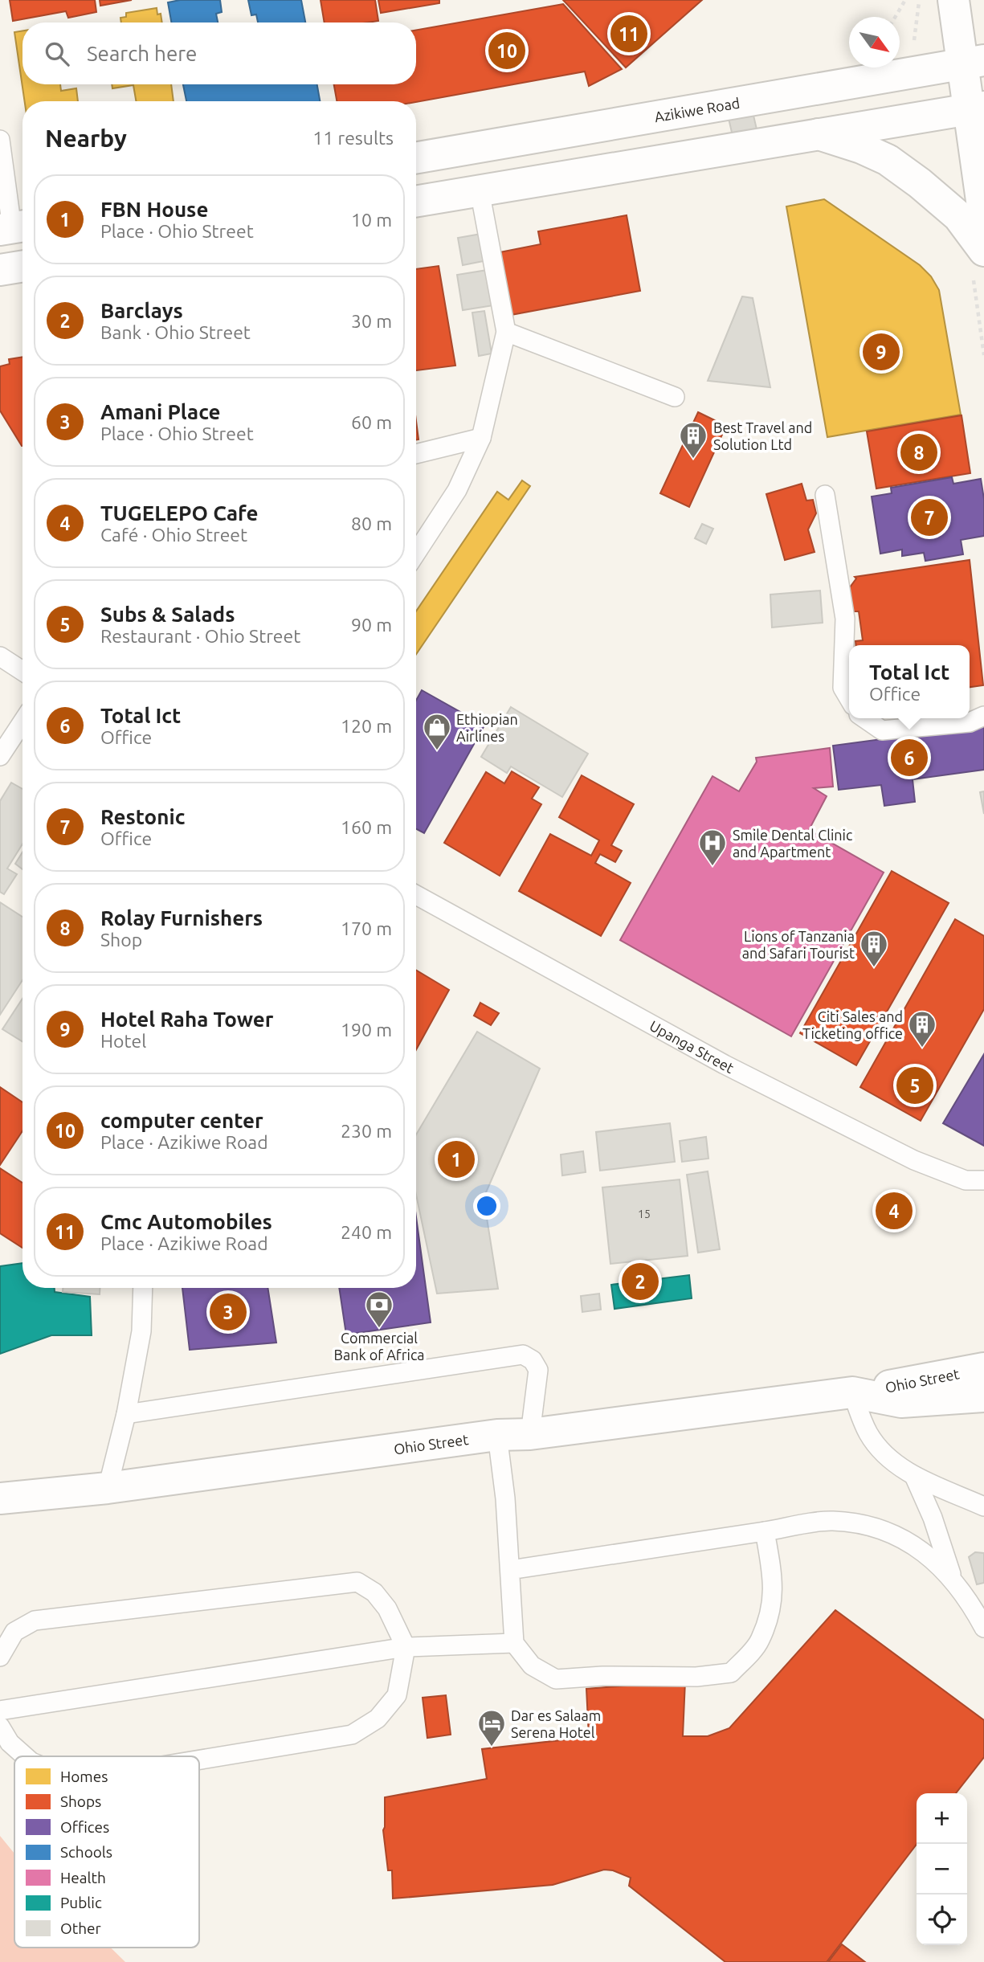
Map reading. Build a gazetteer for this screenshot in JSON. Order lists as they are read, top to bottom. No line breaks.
{"streets":{"main road":["Azikiwe Road","Ohio Street"],"lane":["Upanga Street"]},"places":{"building":["Best Travel and Solution Ltd","Lions of Tanzania and Safari Tourist","Citi Sales and Ticketing office"],"shop":["Ethiopian Airlines"],"hospital":["Smile Dental Clinic and Apartment"],"bank":["Commercial Bank of Africa"],"hotel":["Dar es Salaam Serena Hotel"]},"house_numbers":["15"],"legend":["Homes","Shops","Offices","Schools","Health","Public","Other"],"north":"bottom right","page":{"pins":["11","10","9","8","7","6","5","1","4","2","3"],"search":"Search here","heading":["Nearby","11 results"],"list":[{"mark":"1","name":"FBN House","note":"Place · Ohio Street","value":"10 m"},{"mark":"2","name":"Barclays","note":"Bank · Ohio Street","value":"30 m"},{"mark":"3","name":"Amani Place","note":"Place · Ohio Street","value":"60 m"},{"mark":"4","name":"TUGELEPO Cafe","note":"Café · Ohio Street","value":"80 m"},{"mark":"5","name":"Subs & Salads","note":"Restaurant · Ohio Street","value":"90 m"},{"mark":"6","name":"Total Ict","note":"Office","value":"120 m"},{"mark":"7","name":"Restonic","note":"Office","value":"160 m"},{"mark":"8","name":"Rolay Furnishers","note":"Shop","value":"170 m"},{"mark":"9","name":"Hotel Raha Tower","note":"Hotel","value":"190 m"},{"mark":"10","name":"computer center","note":"Place · Azikiwe Road","value":"230 m"},{"mark":"11","name":"Cmc Automobiles","note":"Place · Azikiwe Road","value":"240 m"}],"popup":["Total Ict","Office"],"map_buttons":["+","−"]}}
